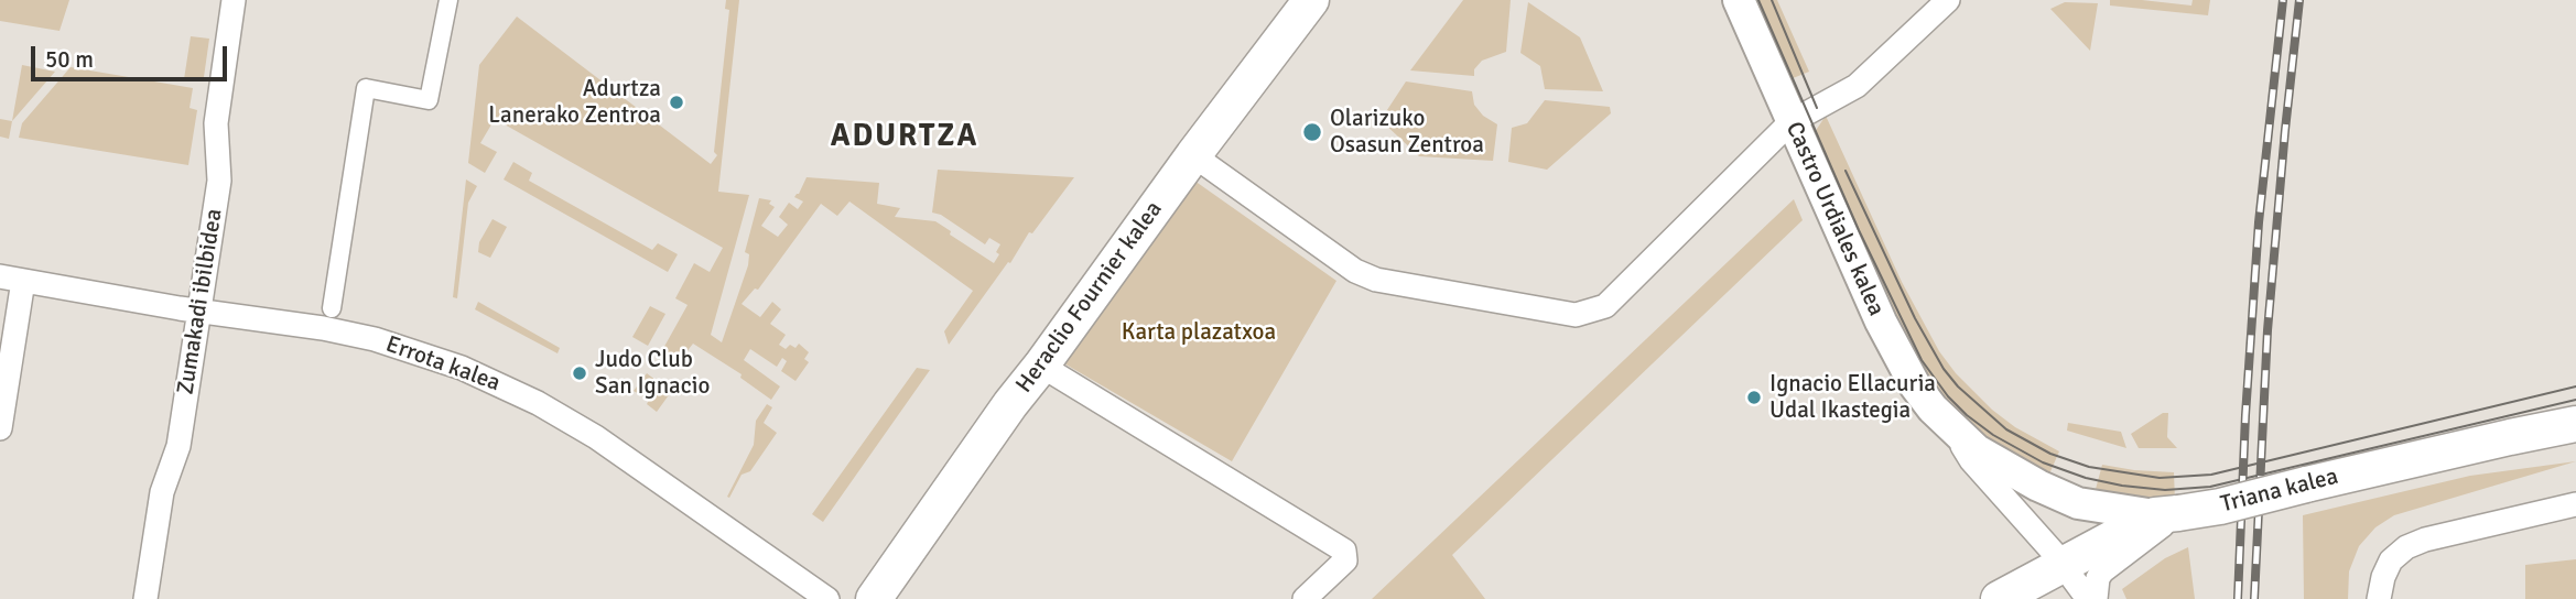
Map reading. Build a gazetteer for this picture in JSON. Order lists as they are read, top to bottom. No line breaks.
{"streets":{"main road":["Heraclio Fournier kalea","Triana kalea"],"street":["Castro Urdiales kalea","Zumakadi ibilbidea","Errota kalea"]},"crossings":[["Castro Urdiales kalea","Triana kalea"],["Zumakadi ibilbidea","Errota kalea"]],"districts":["ADURTZA"],"parks":["Karta plazatxoa"],"places":["Adurtza Lanerako Zentroa","Olarizuko Osasun Zentroa","Judo Club San Ignacio","Ignacio Ellacuria Udal Ikastegia"],"scale_bar":"50 m"}
